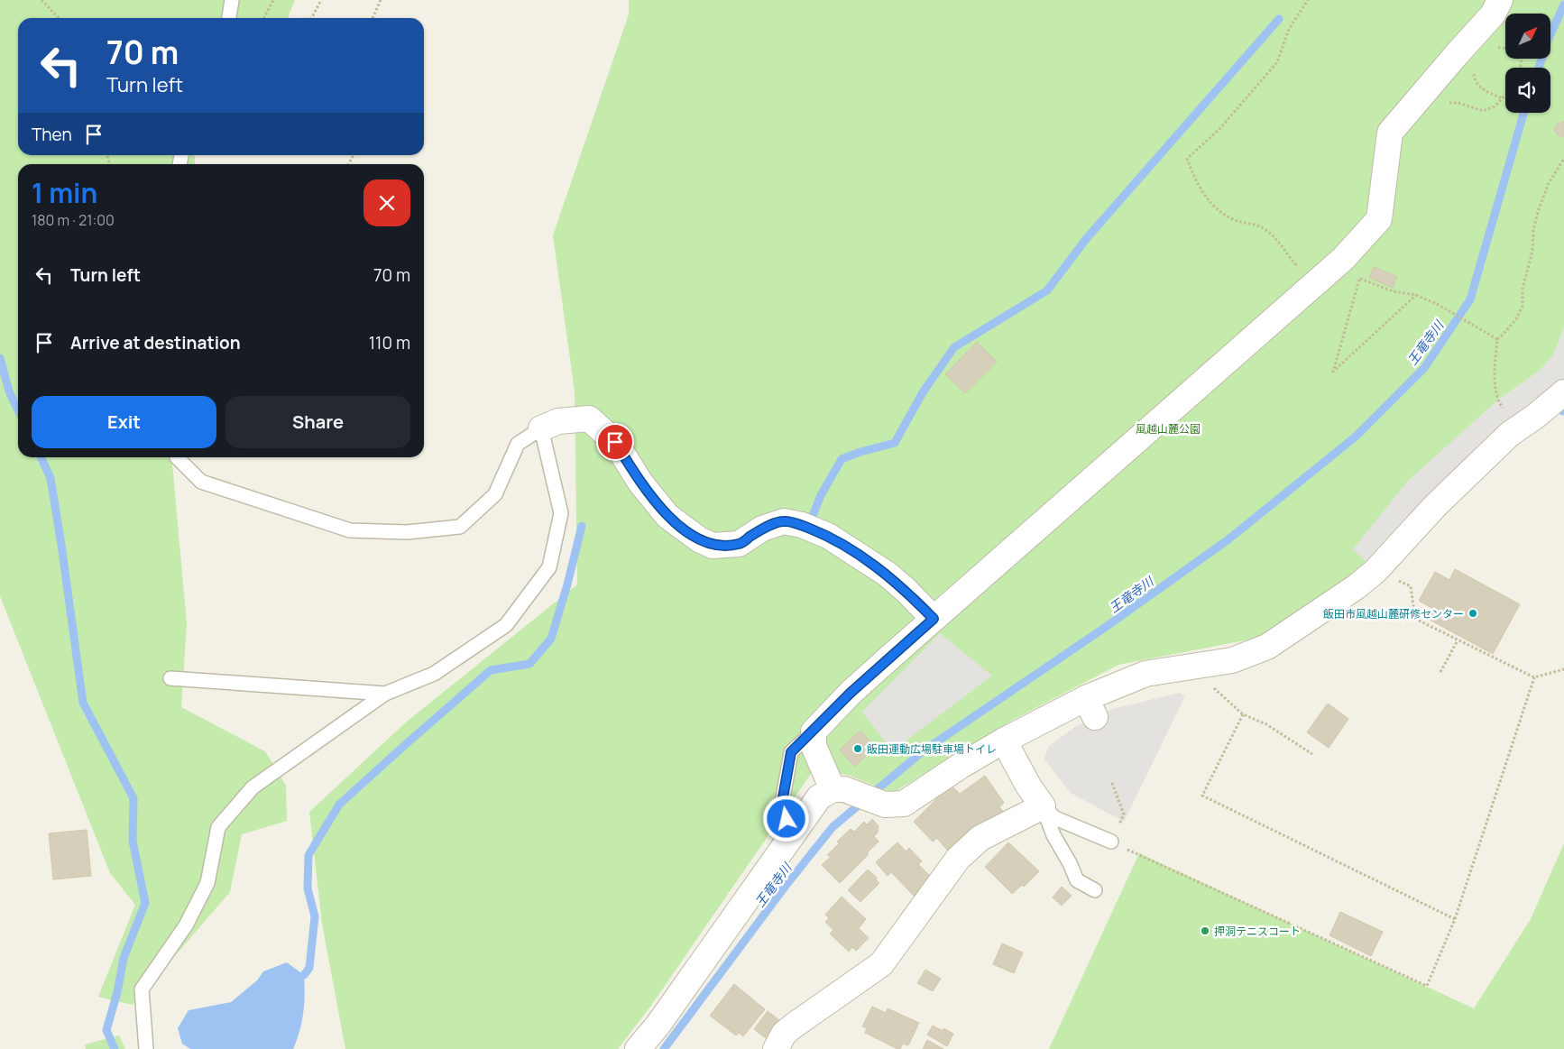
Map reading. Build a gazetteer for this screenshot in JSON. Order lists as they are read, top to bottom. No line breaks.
{"water":["王竜寺川"],"parks":["風越山麓公園"],"places":["飯田市風越山麓研修センター","飯田運動広場駐車場トイレ","押洞テニスコート"],"north":"top right","page":{"turn":["70 m","Turn left"],"then":"Then","heading":["1 min","180 m · 21:00"],"list":[{"name":"Turn left","value":"70 m"},{"name":"Arrive at destination","value":"110 m"}],"buttons":["Exit","Share"]}}
